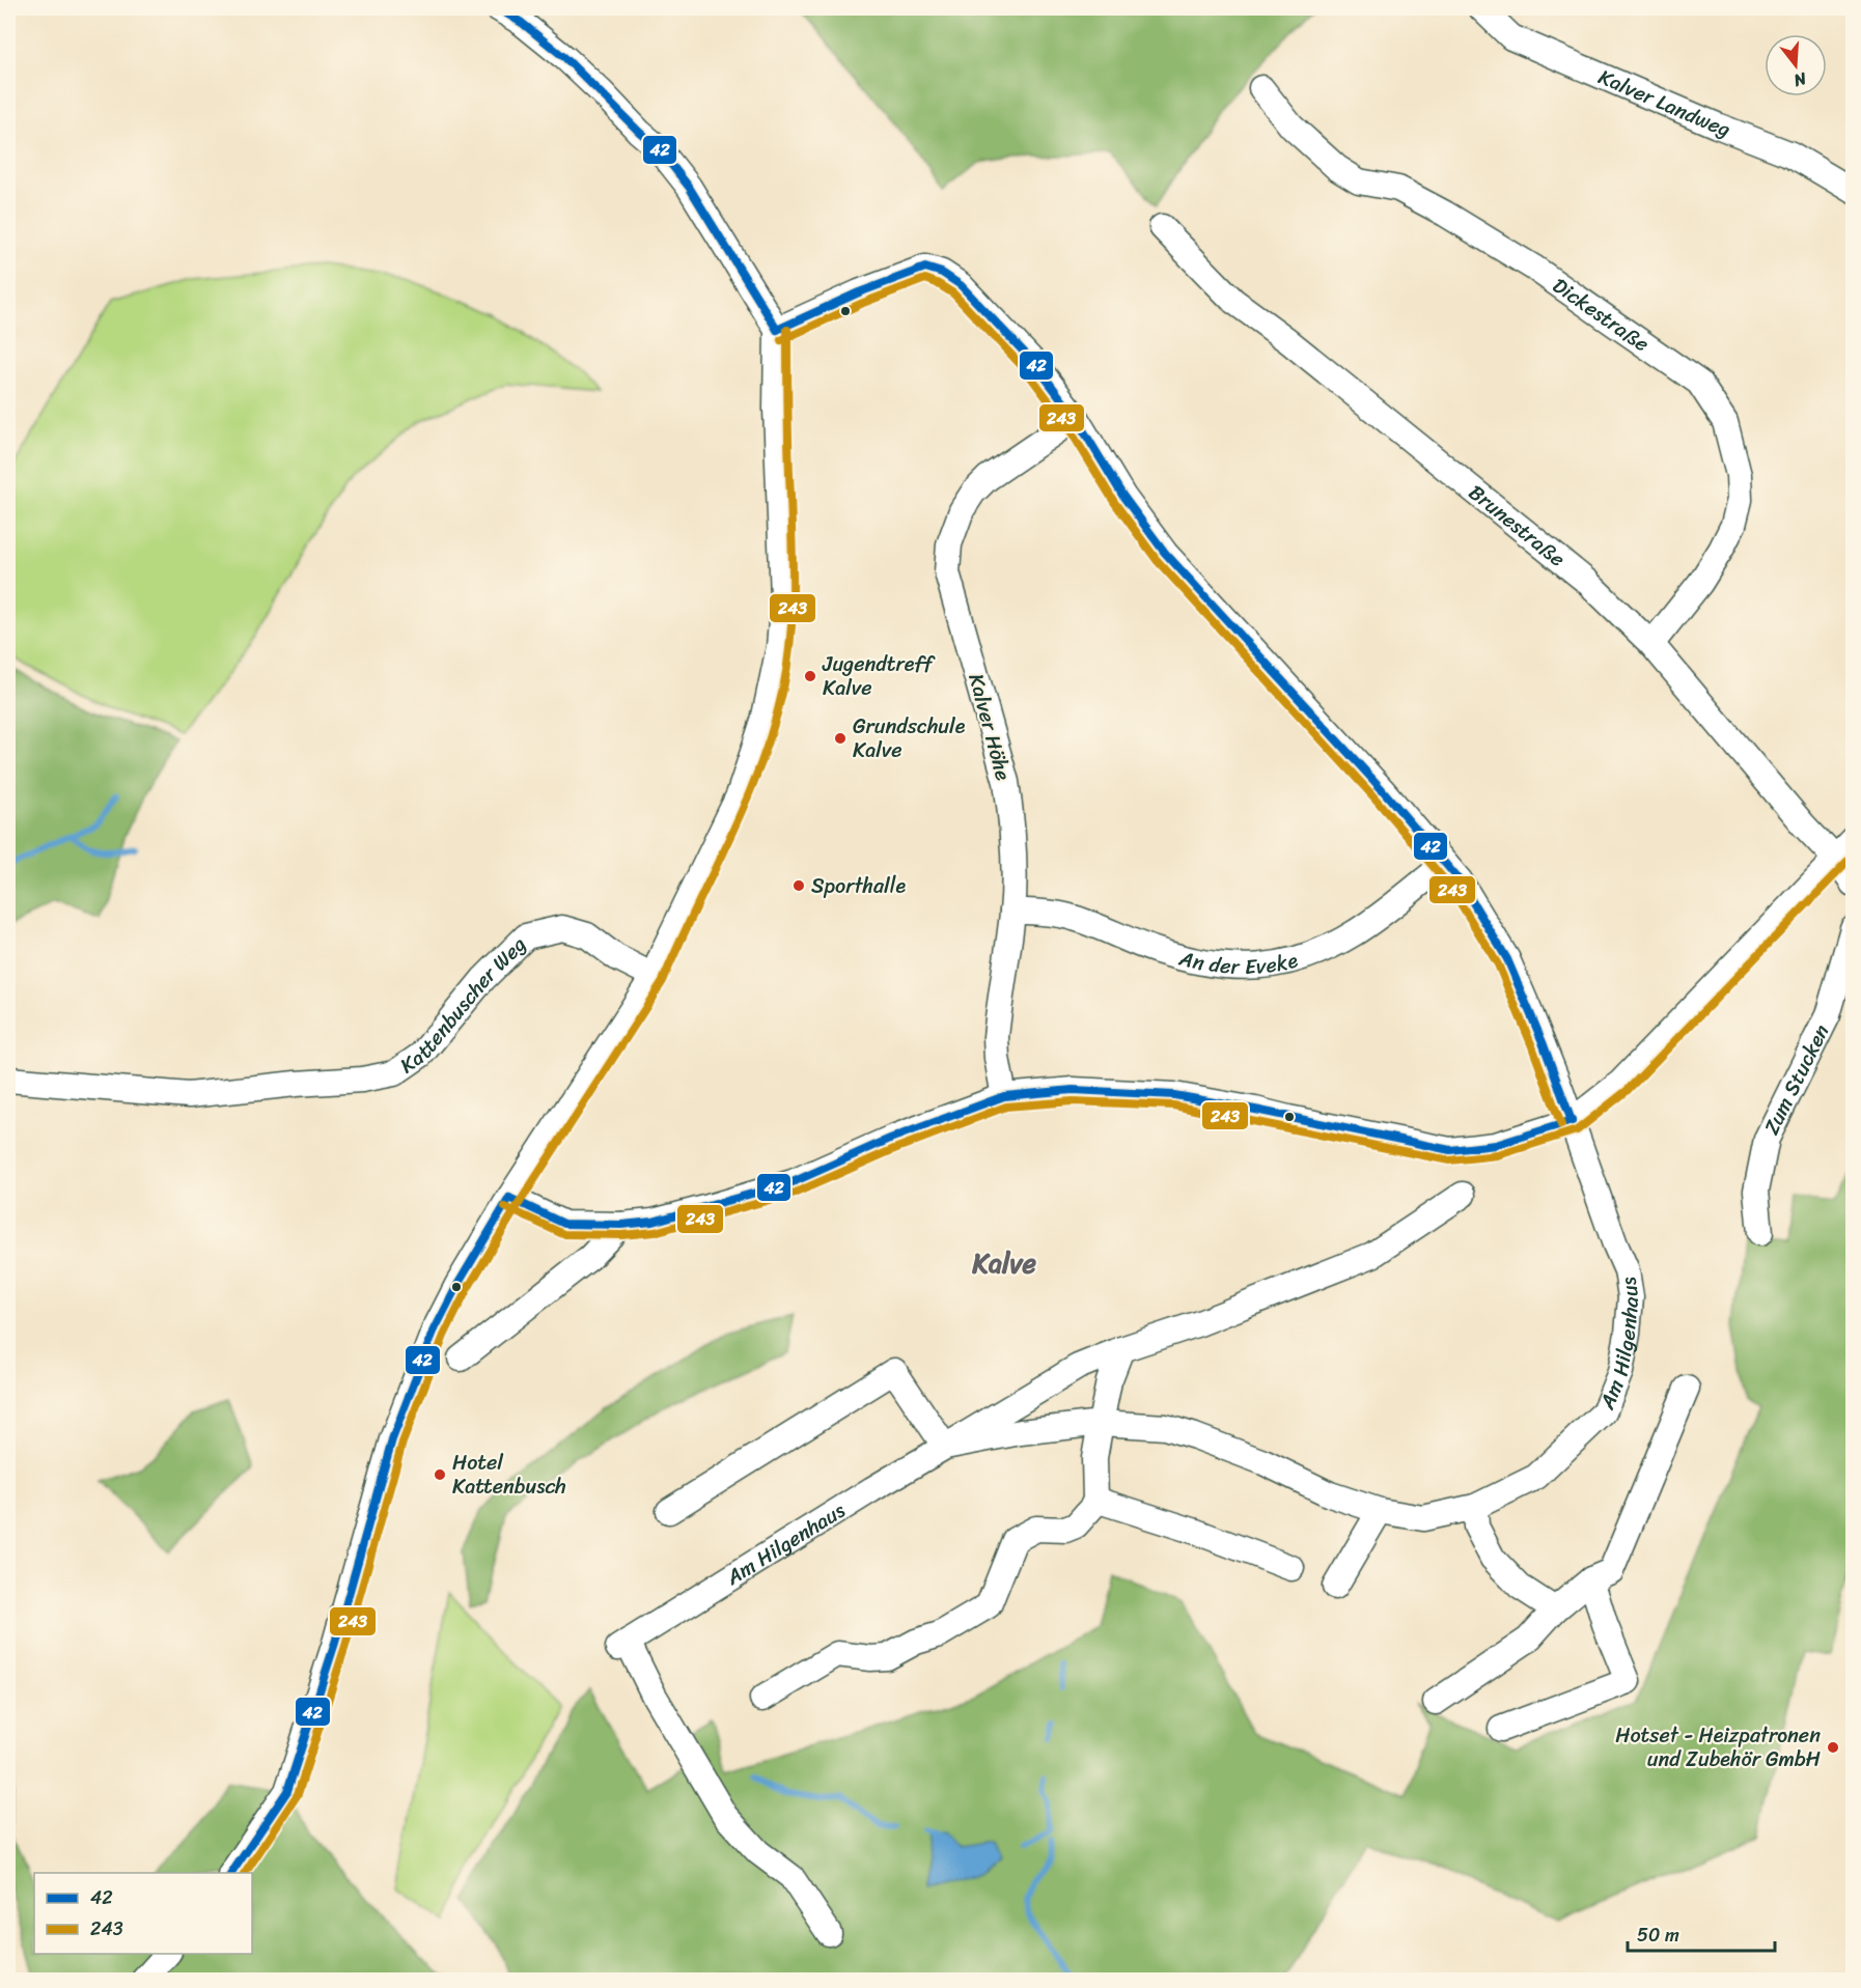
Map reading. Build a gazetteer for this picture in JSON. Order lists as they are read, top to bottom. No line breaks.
{"streets":{"street":["Kalver Landweg","Dickestraße","Brunestraße","Kalver Höhe","An der Eveke","Kattenbuscher Weg","Zum Stucken","Am Hilgenhaus"]},"crossings":[["Dickestraße","Brunestraße"],["Kalver Höhe","An der Eveke"],["Kalver Höhe","Am Hilgenhaus"],["An der Eveke","Am Hilgenhaus"]],"districts":["Kalve"],"places":["Jugendtreff Kalve","Grundschule Kalve","Sporthalle","Hotel Kattenbusch","Hotset - Heizpatronen und Zubehör GmbH"],"lines":["transit line 42","transit line 243"],"legend":["42","243"],"scale_bar":"50 m","north":"bottom"}
